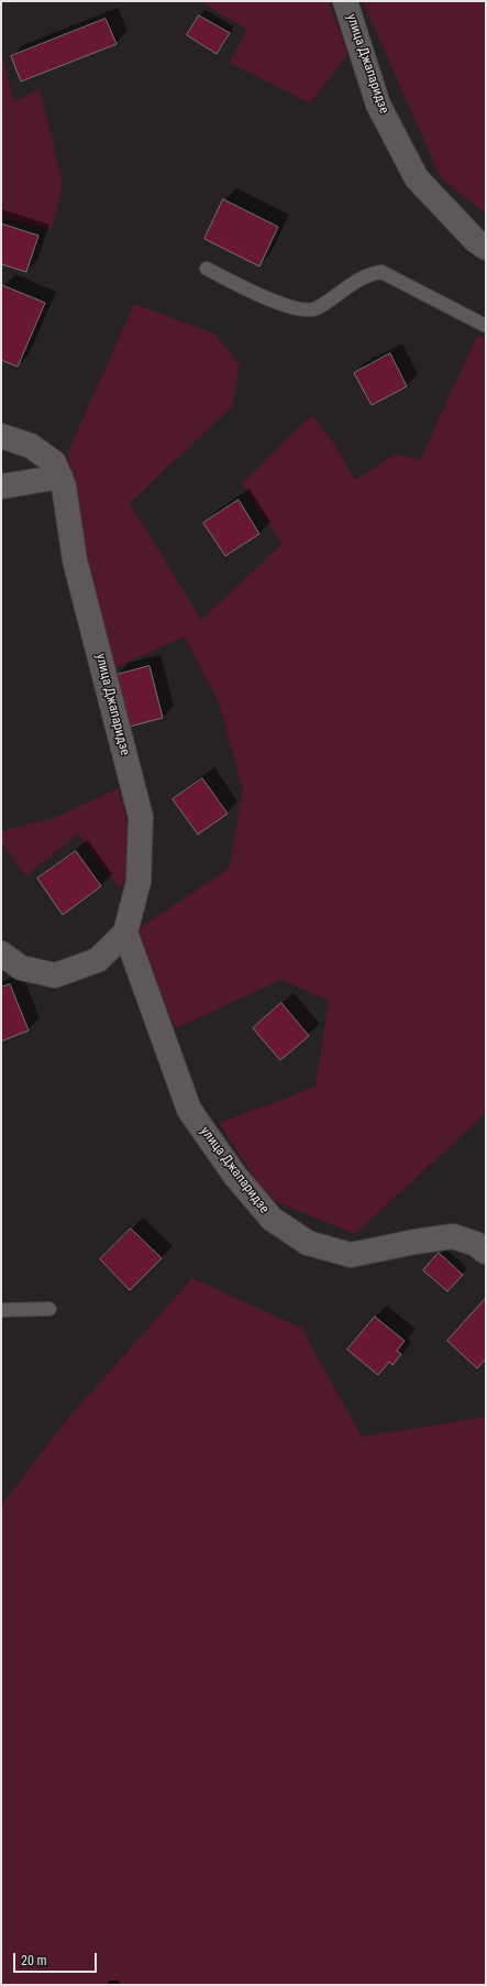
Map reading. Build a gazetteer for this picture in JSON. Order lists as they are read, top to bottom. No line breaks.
{"streets":{"street":["улица Джапаридзе"]},"scale_bar":"20 m"}
